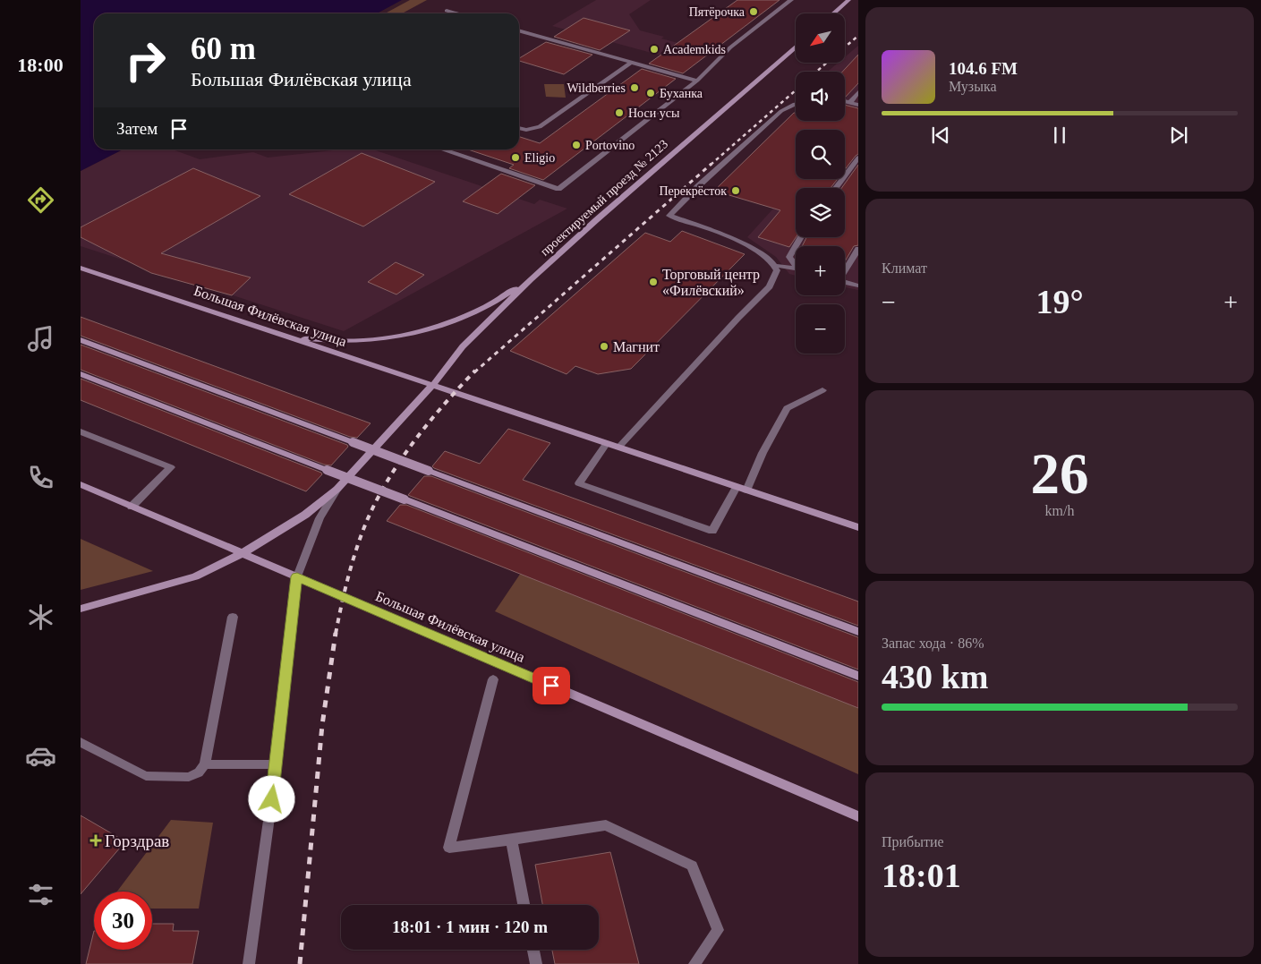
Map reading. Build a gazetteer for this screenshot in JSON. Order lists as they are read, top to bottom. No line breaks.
{"streets":{"street":["проектируемый проезд № 2123","Большая Филёвская улица"]},"crossings":[["проектируемый проезд № 2123","Большая Филёвская улица"]],"places":{"other":["Пятёрочка","Academkids","Wildberries","Буханка","Носи усы","Portovino","Eligio","Перекрёсток","Торговый центр «Филёвский»","Магнит"],"health":["Горздрав"]},"north":"bottom left","page":{"tabs":"18:00","map_buttons":["+","−"],"turn":["60 m","Большая Филёвская улица"],"song":["104.6 FM","Музыка"],"then":"Затем","tile":["Климат",["26","km/h"],["Запас хода · 86%","430 km"],["Прибытие","18:01"]],"heat":["−","19°","+"],"limit":"30","trip":"18:01 · 1 мин · 120 m"}}
